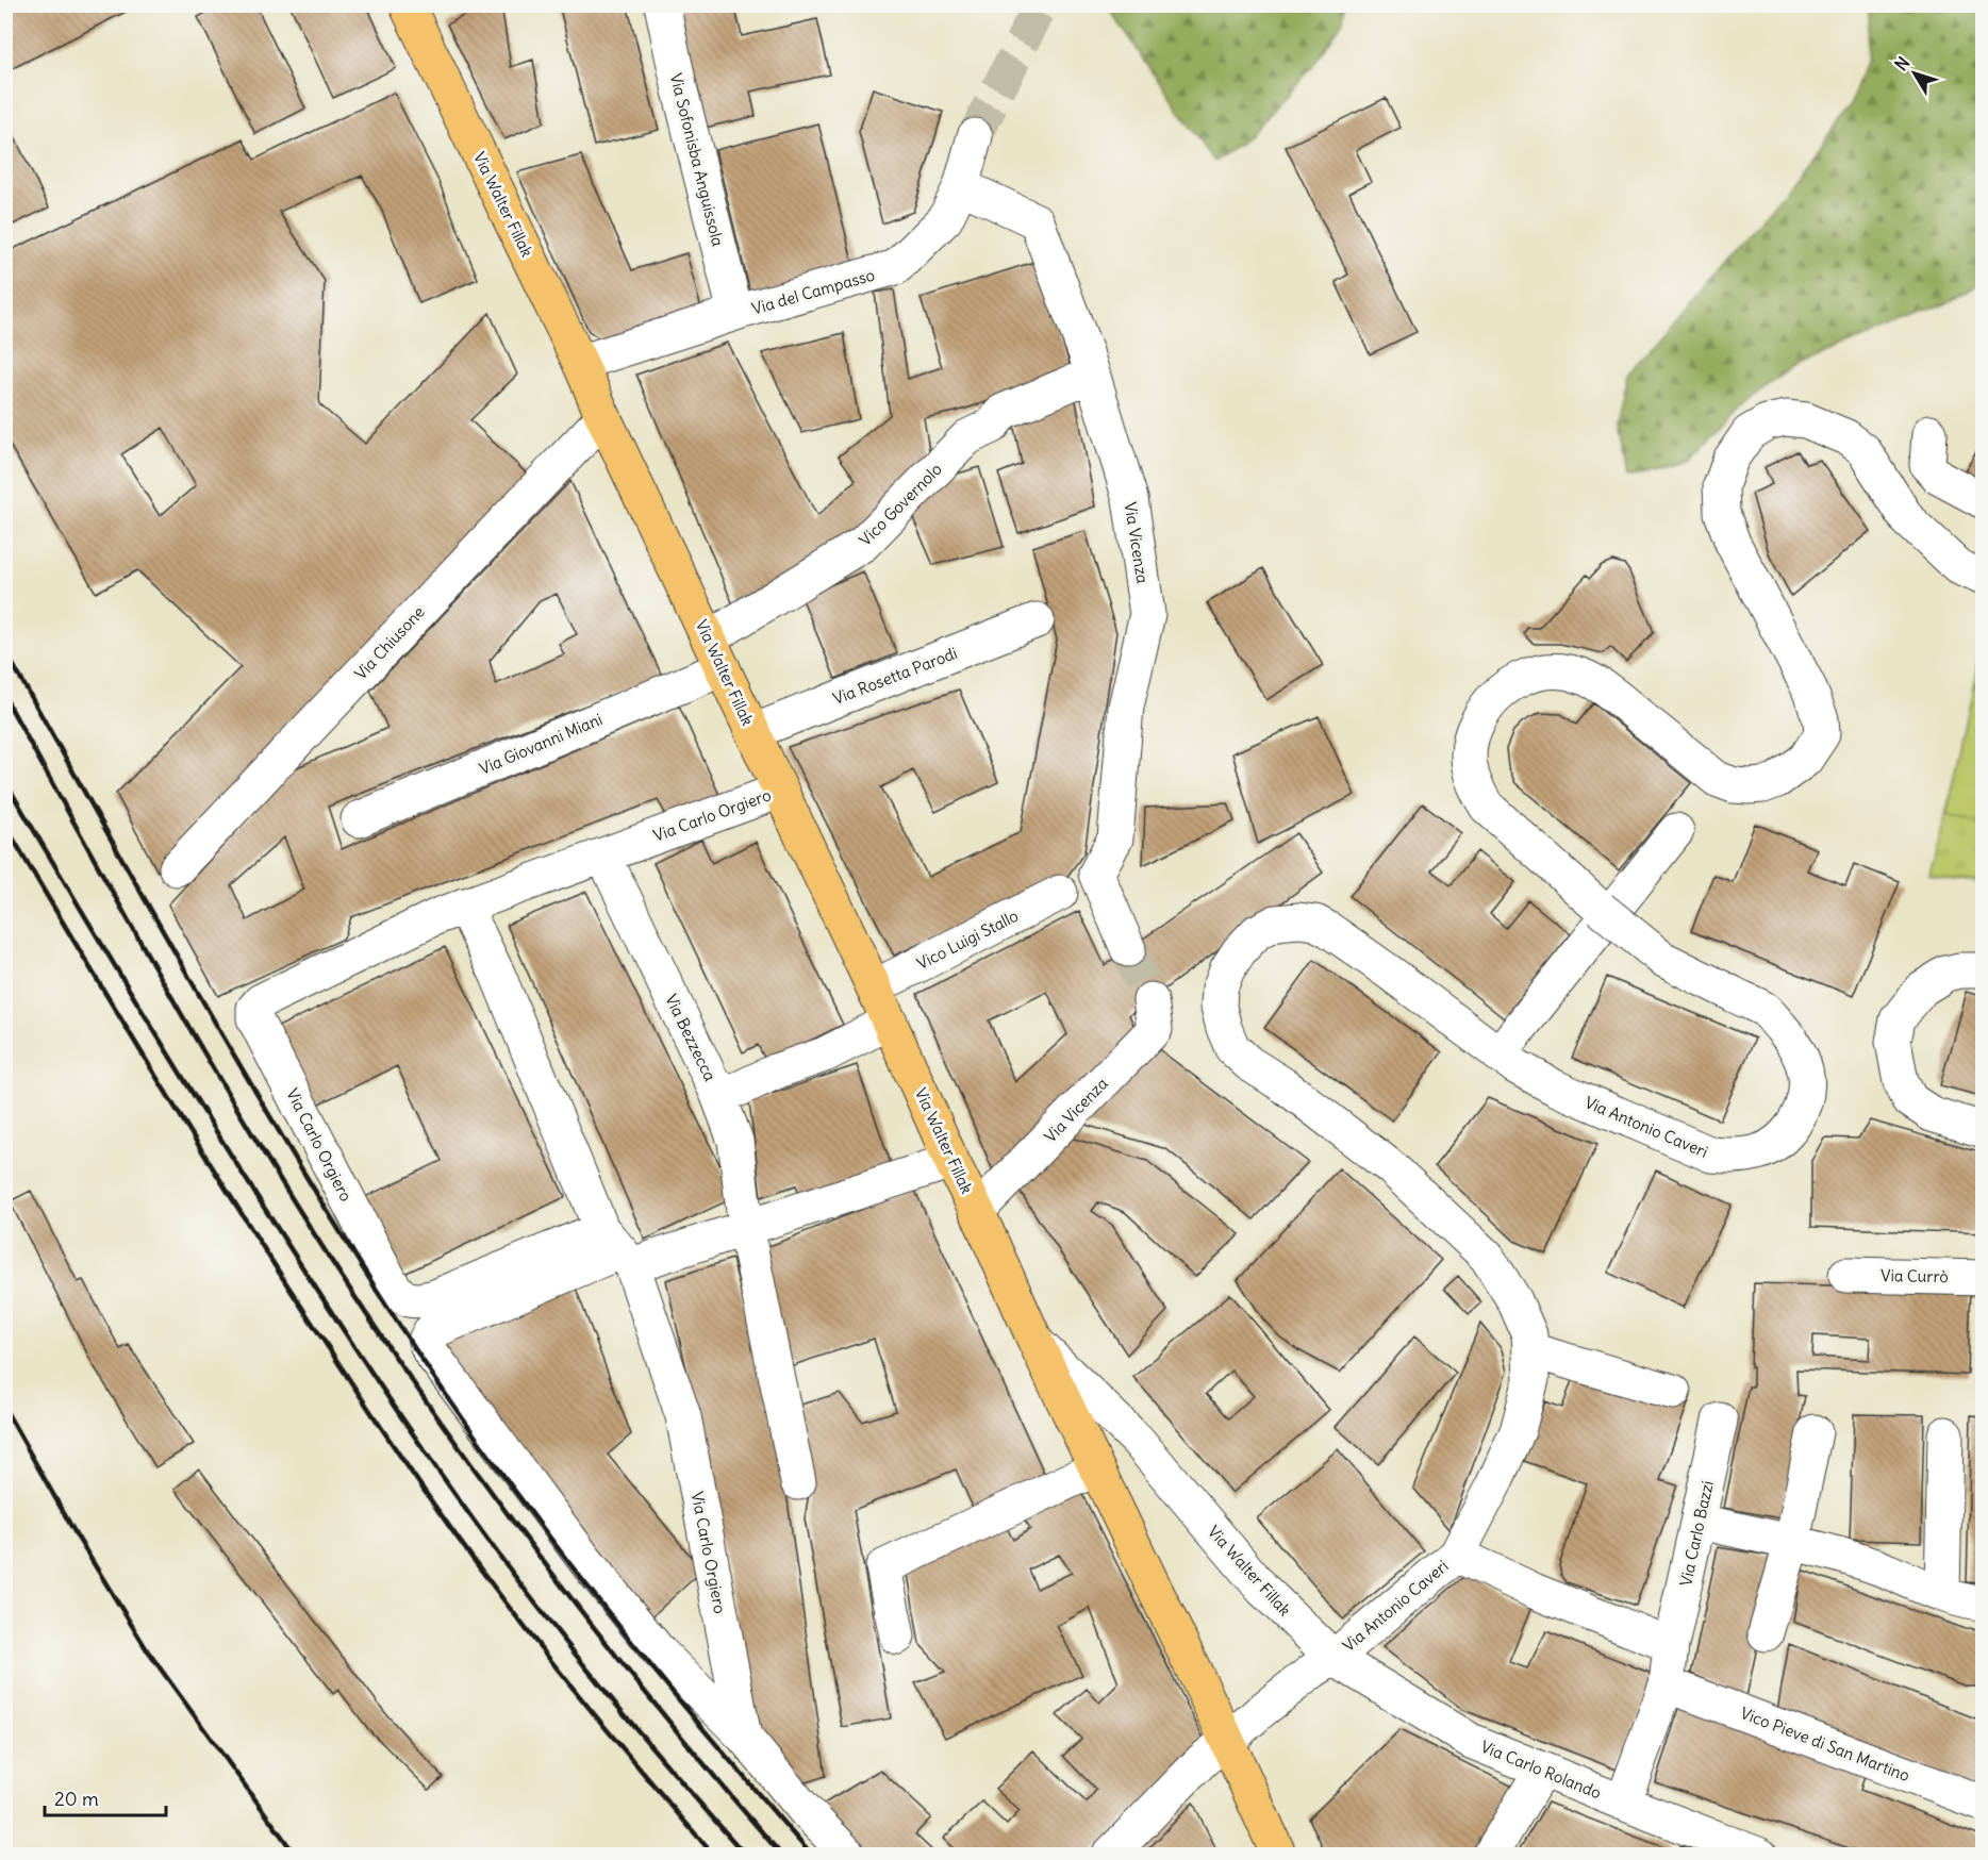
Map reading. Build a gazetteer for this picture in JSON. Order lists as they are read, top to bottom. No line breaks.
{"streets":{"main road":["Via Walter Fillak"],"street":["Via Sofonisba Anguissola","Via del Campasso","Vico Governolo","Via Vicenza","Via Chiusone","Via Rosetta Parodi","Via Giovanni Miani","Via Carlo Orgiero","Vico Luigi Stallo","Via Bezzecca","Via Antonio Caveri","Via Currò","Via Carlo Bazzi","Vico Pieve di San Martino","Via Carlo Rolando"]},"crossings":[["Via Sofonisba Anguissola","Via del Campasso"],["Via Walter Fillak","Via del Campasso"],["Via Walter Fillak","Vico Governolo"],["Via Walter Fillak","Via Vicenza"],["Via Walter Fillak","Via Chiusone"],["Via Walter Fillak","Via Rosetta Parodi"],["Via Walter Fillak","Via Giovanni Miani"],["Via Walter Fillak","Via Carlo Orgiero"],["Via Walter Fillak","Vico Luigi Stallo"],["Via Walter Fillak","Via Antonio Caveri"],["Via Walter Fillak","Via Carlo Rolando"],["Via del Campasso","Via Vicenza"],["Vico Governolo","Via Vicenza"],["Vico Governolo","Via Giovanni Miani"],["Via Carlo Orgiero","Via Bezzecca"],["Via Antonio Caveri","Via Carlo Bazzi"],["Via Antonio Caveri","Via Carlo Rolando"],["Via Carlo Bazzi","Vico Pieve di San Martino"],["Via Carlo Bazzi","Via Carlo Rolando"]],"scale_bar":"20 m","north":"top left"}
